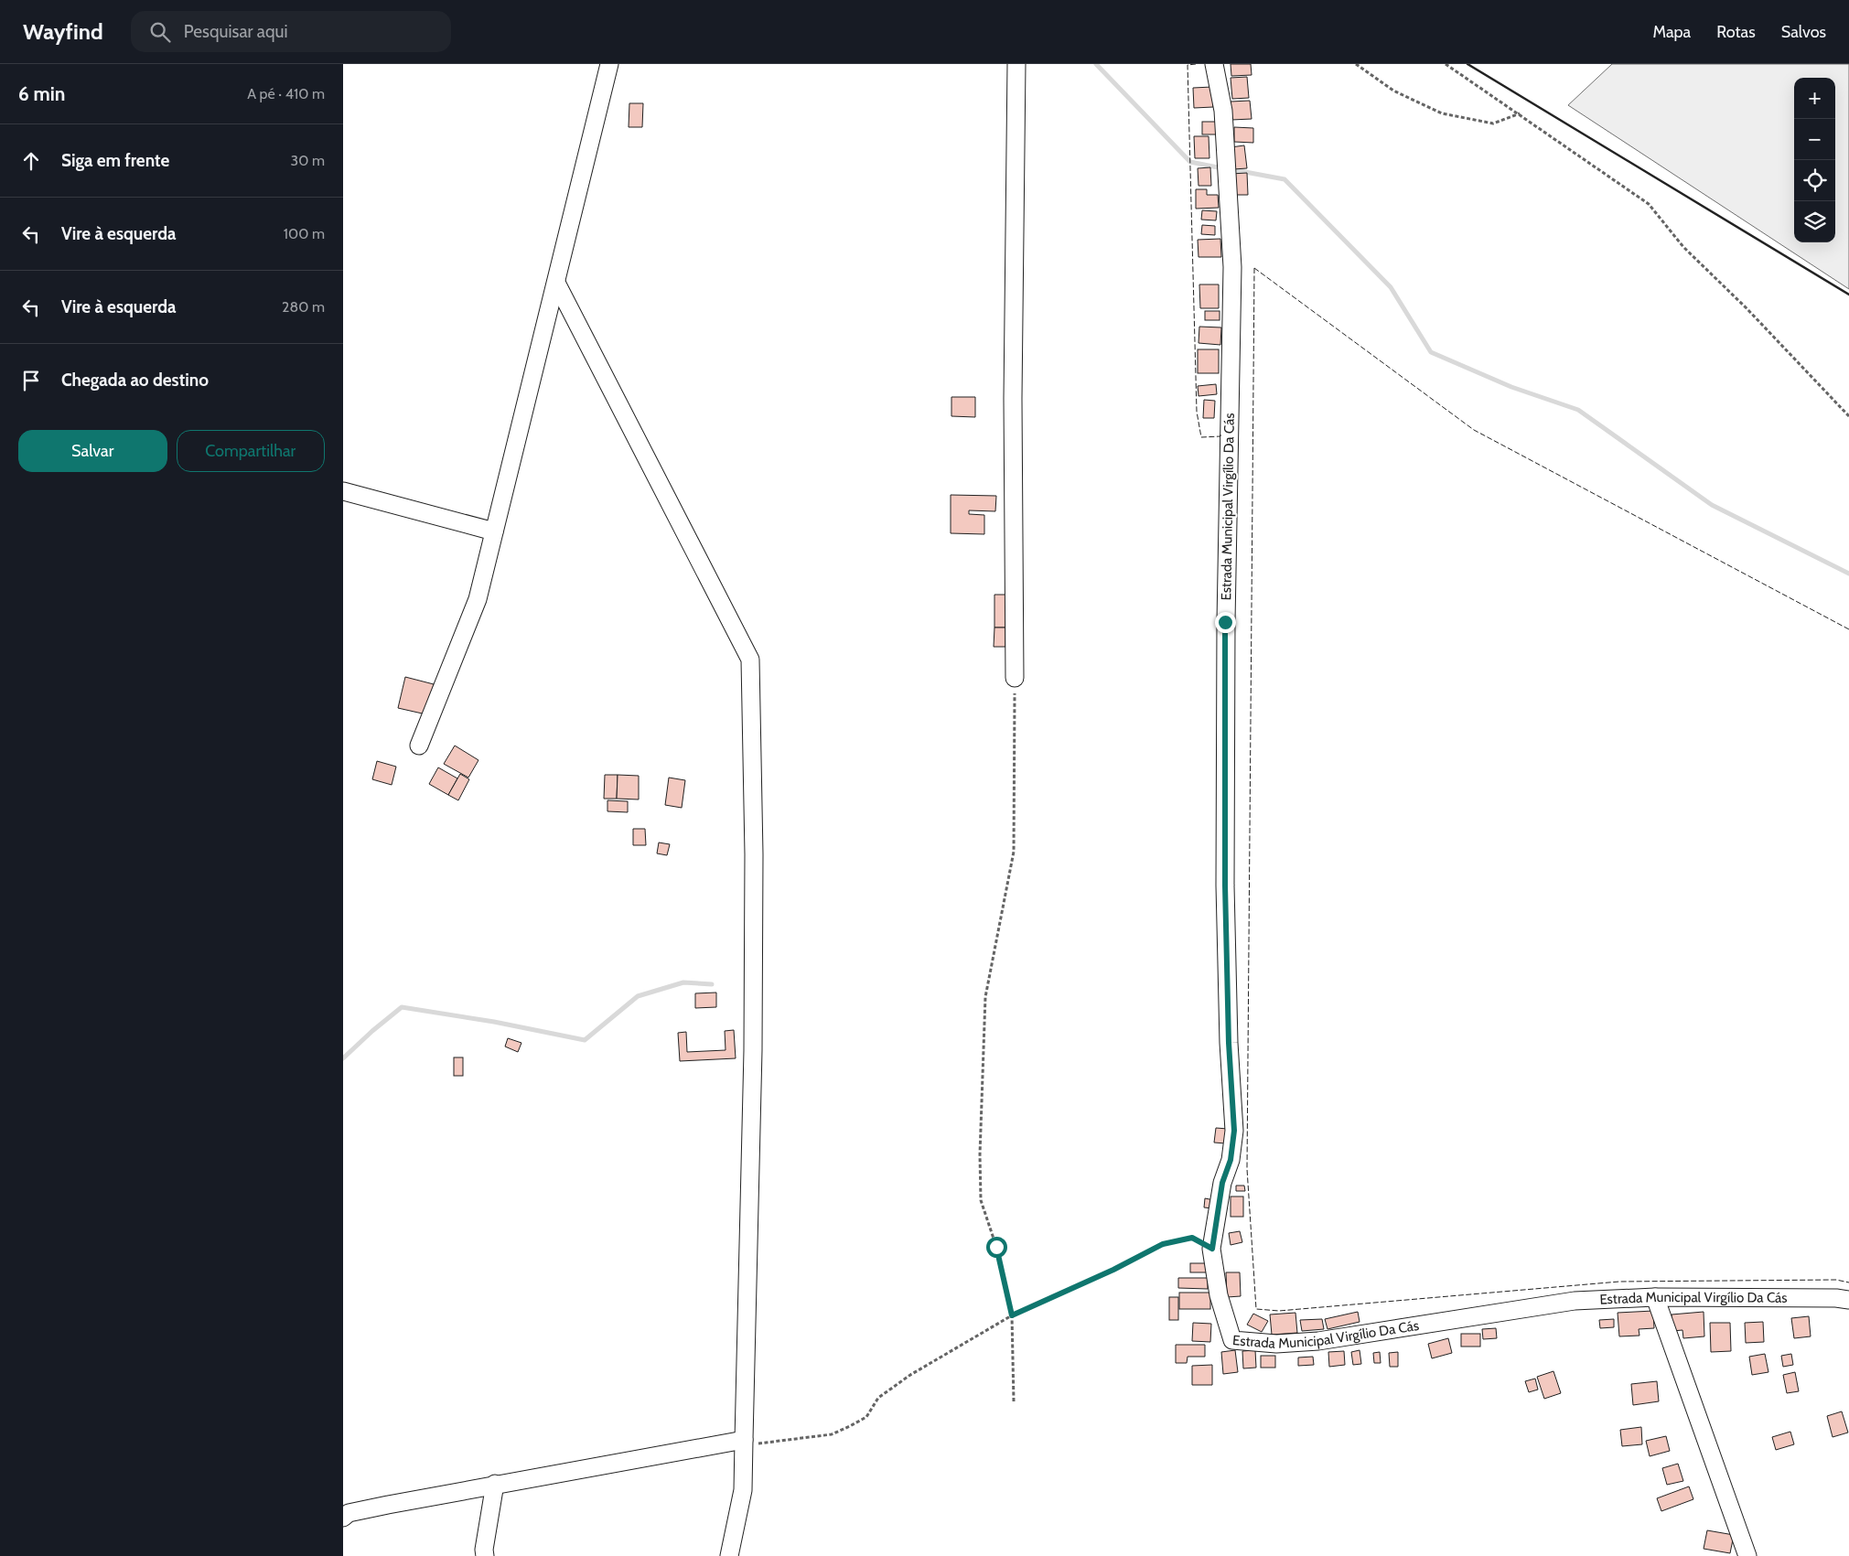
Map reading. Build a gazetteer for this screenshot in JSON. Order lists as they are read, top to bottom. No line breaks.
{"streets":{"street":["Estrada Municipal Virgílio Da Cás"]},"page":{"header":"Wayfind","search":"Pesquisar aqui","nav":["Mapa","Rotas","Salvos"],"heading":["6 min","A pé · 410 m"],"map_buttons":["+","−"],"list":[["Siga em frente","30 m"],["Vire à esquerda","100 m"],["Vire à esquerda","280 m"],"Chegada ao destino"],"buttons":["Salvar","Compartilhar"]}}
